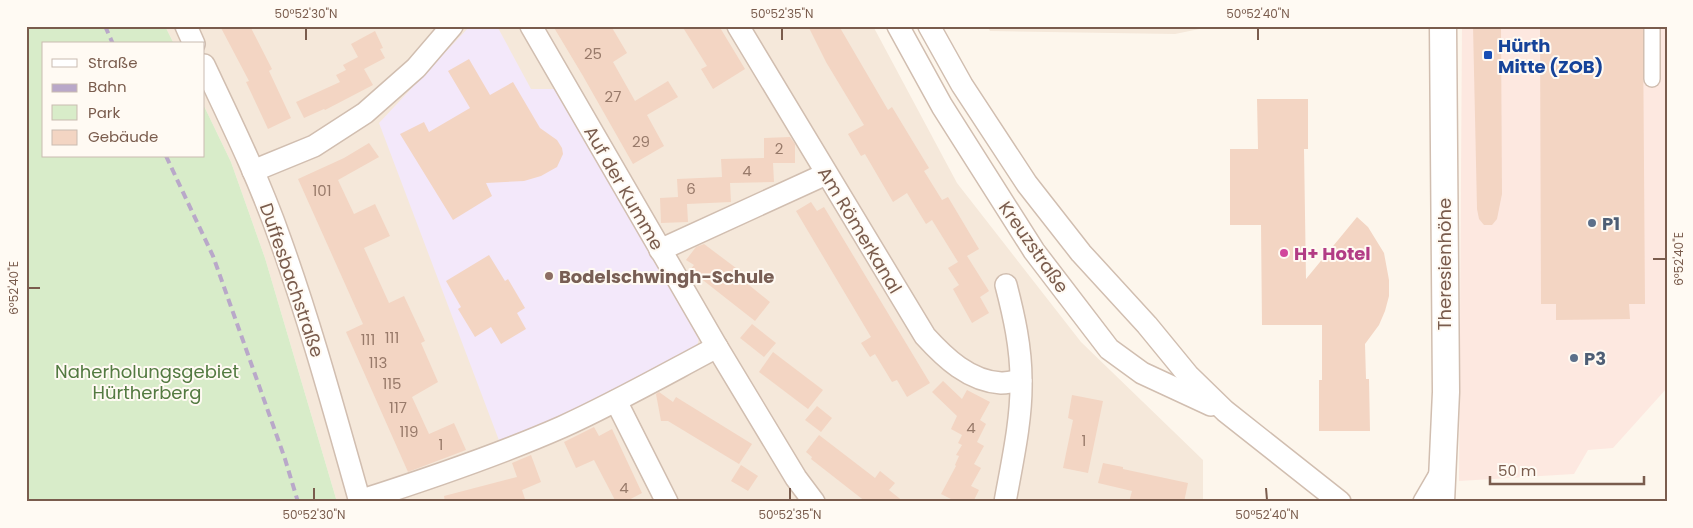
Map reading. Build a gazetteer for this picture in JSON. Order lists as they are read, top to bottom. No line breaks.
{"streets":{"street":["Auf der Kumme","Am Römerkanal","Kreuzstraße","Theresienhöhe","Duffesbachstraße"]},"parks":["Naherholungsgebiet Hürtherberg"],"places":{"transit":["Hürth Mitte (ZOB)"],"other":["P1","H+ Hotel","Bodelschwingh-Schule","P3"]},"house_numbers":["25","27","29","2","4","6","101","111","111","113","115","117","4","119","1","1","4"],"legend":["Straße","Bahn","Park","Gebäude"],"scale_bar":"50 m","coordinates":["50°52'30\"N","50°52'35\"N","50°52'40\"N","6°52'40\"E"]}
